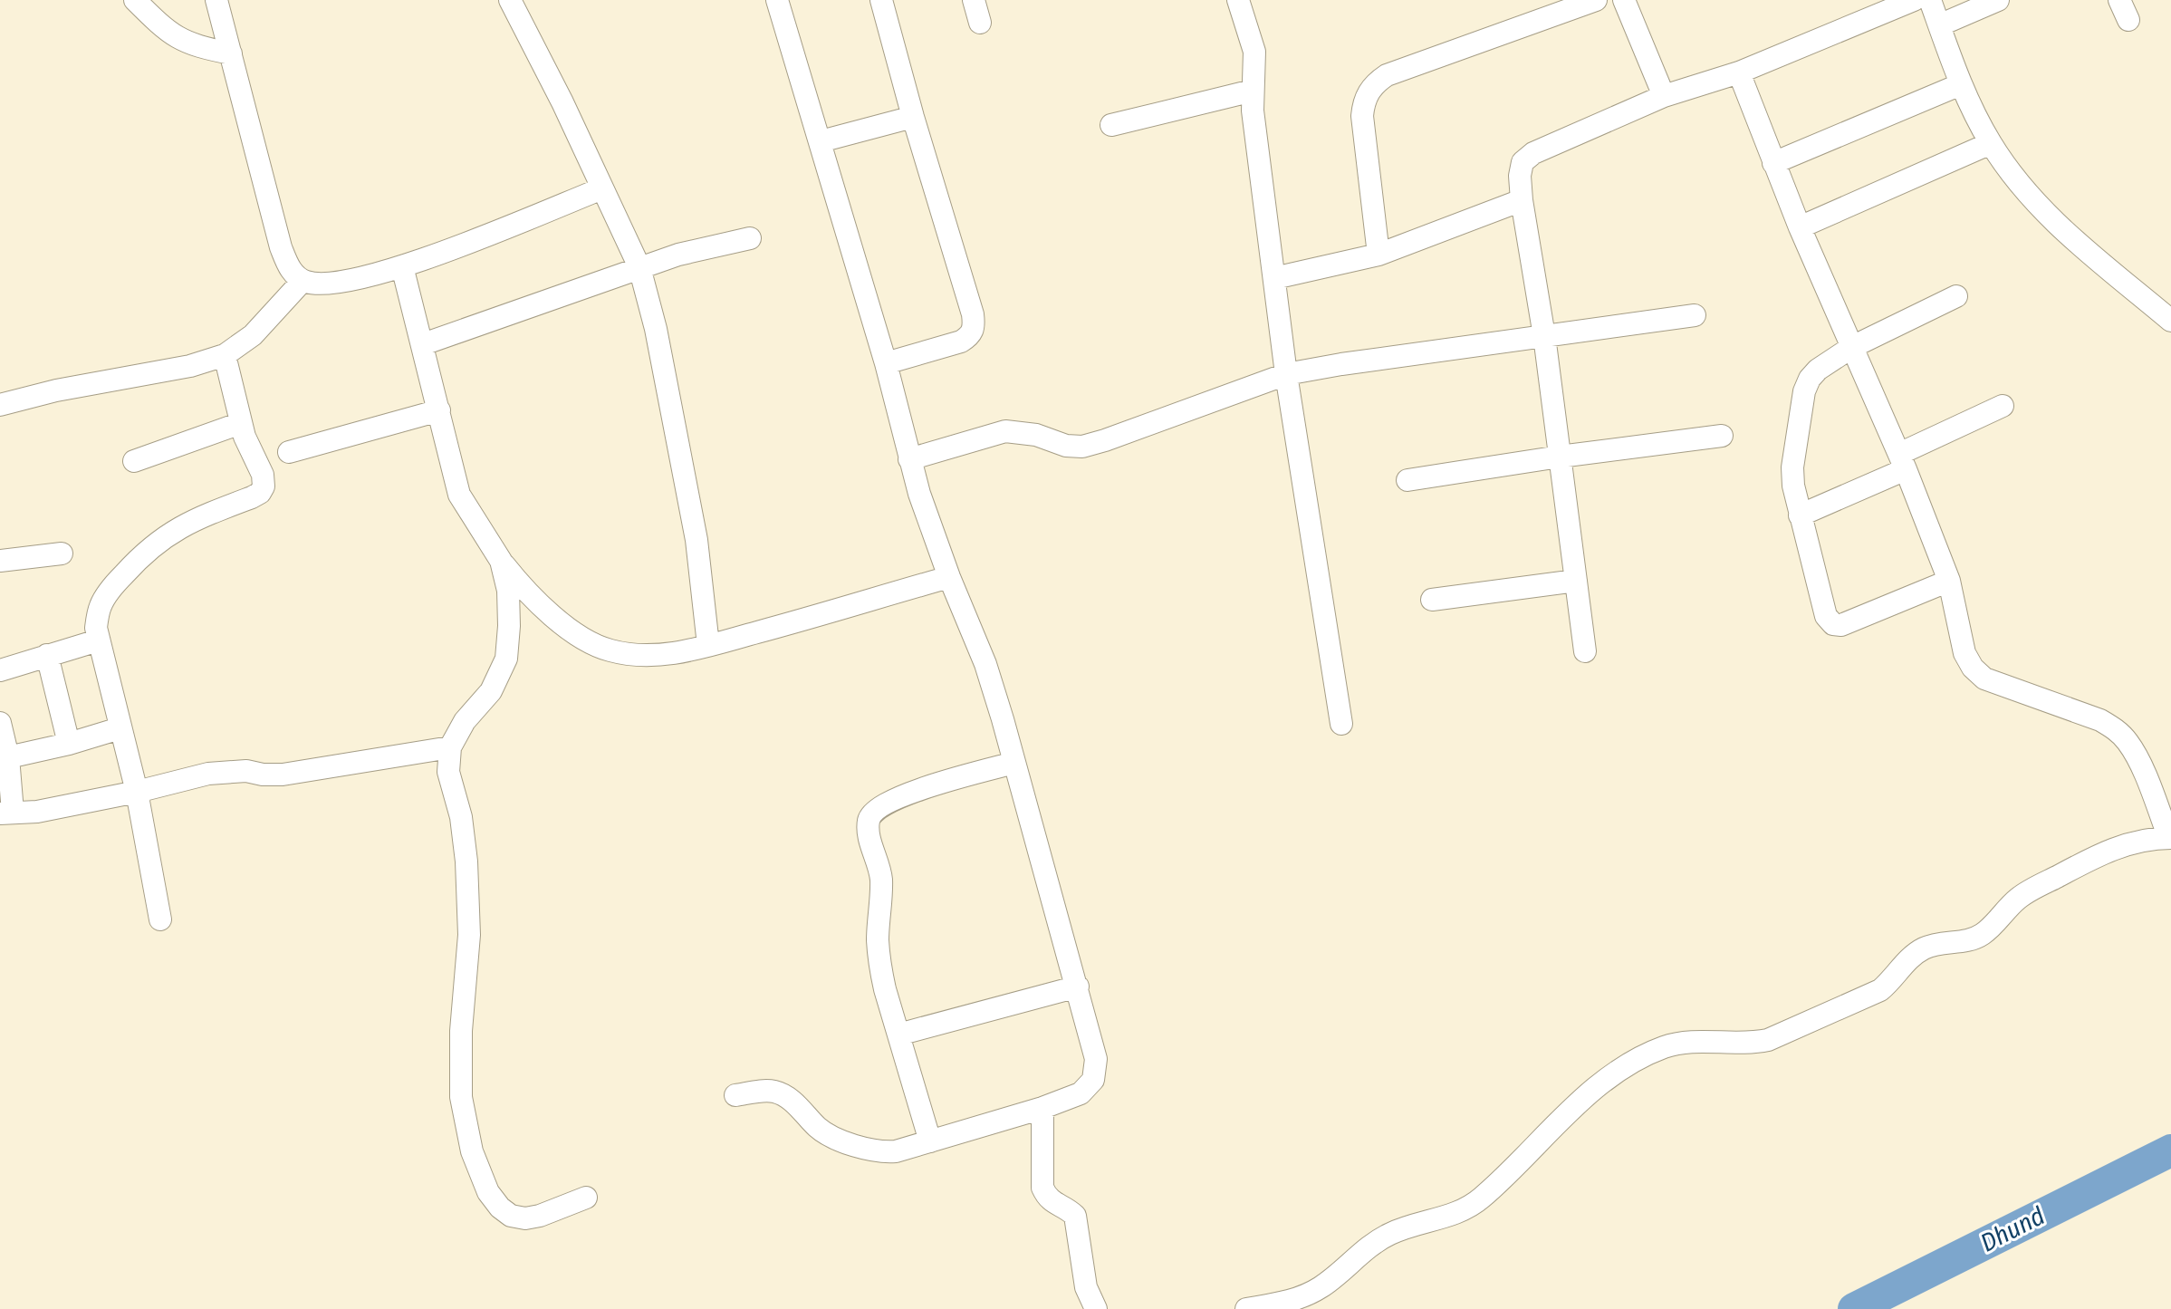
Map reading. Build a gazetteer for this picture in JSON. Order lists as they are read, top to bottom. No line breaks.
{"water":["Dhund"]}
